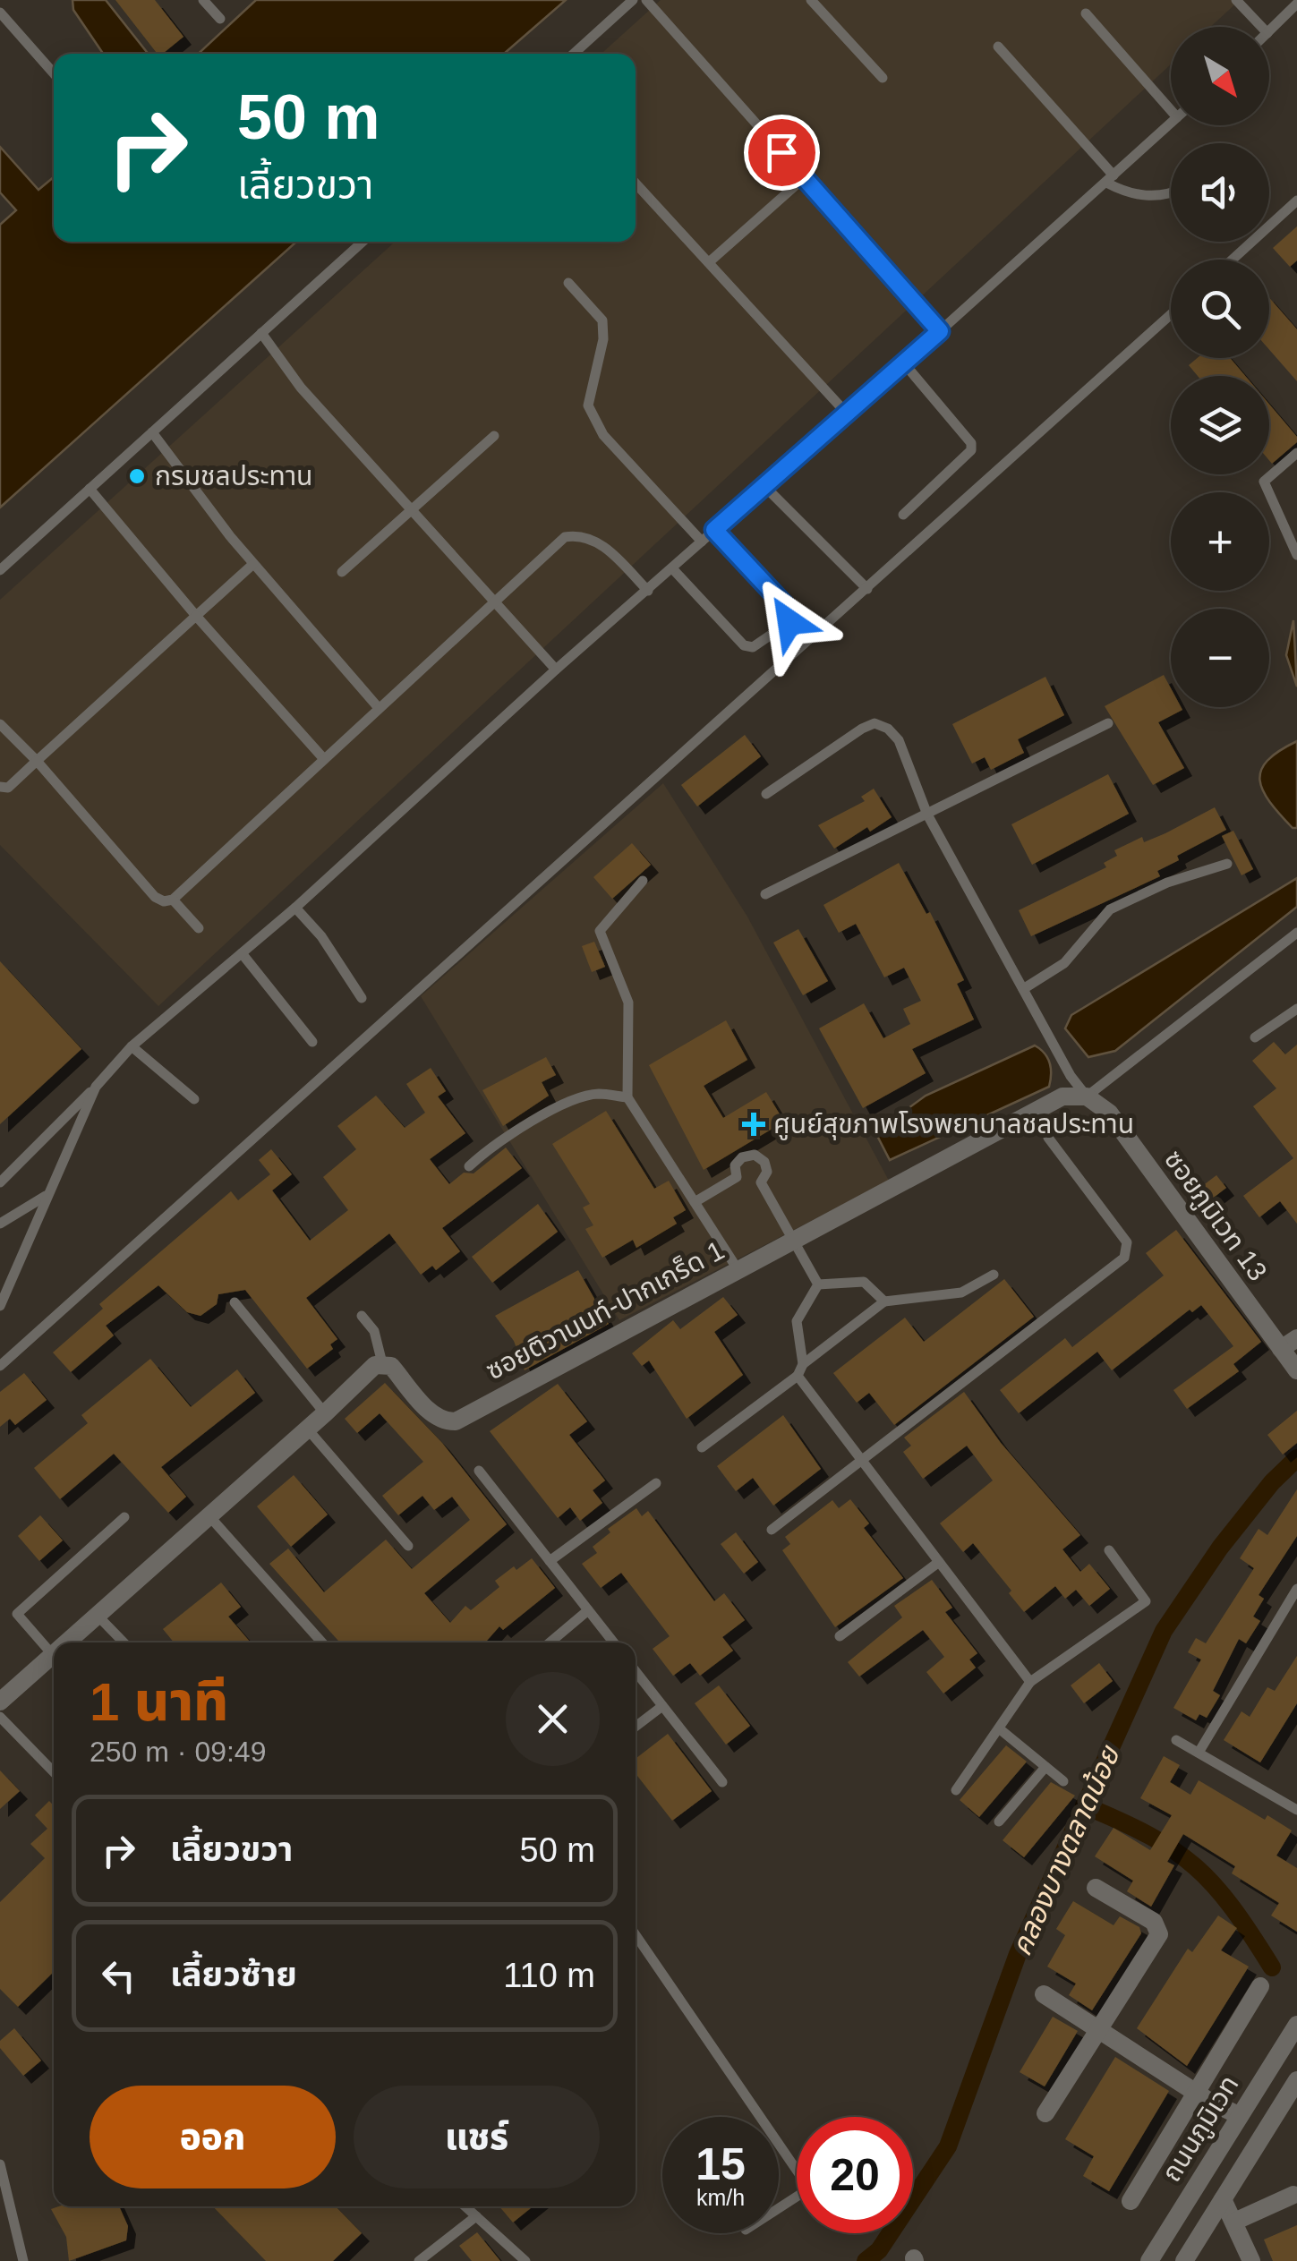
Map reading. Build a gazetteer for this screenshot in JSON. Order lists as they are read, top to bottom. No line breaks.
{"streets":{"street":["ซอยภูมิเวท 13","ซอยติวานนท์-ปากเกร็ด 1","ถนนภูมิเวท"]},"crossings":[["ซอยภูมิเวท 13","ซอยติวานนท์-ปากเกร็ด 1"]],"water":["คลองบางตลาดน้อย"],"places":{"other":["กรมชลประทาน"],"health":["ศูนย์สุขภาพโรงพยาบาลชลประทาน"]},"north":"bottom right","page":{"map_buttons":["+","−"],"turn":["50 m","เลี้ยวขวา"],"heading":["1 นาที","250 m · 09:49"],"list":[{"name":"เลี้ยวขวา","value":"50 m"},{"name":"เลี้ยวซ้าย","value":"110 m"}],"buttons":["ออก","แชร์"],"speed":"15 km/h","limit":"20"}}
